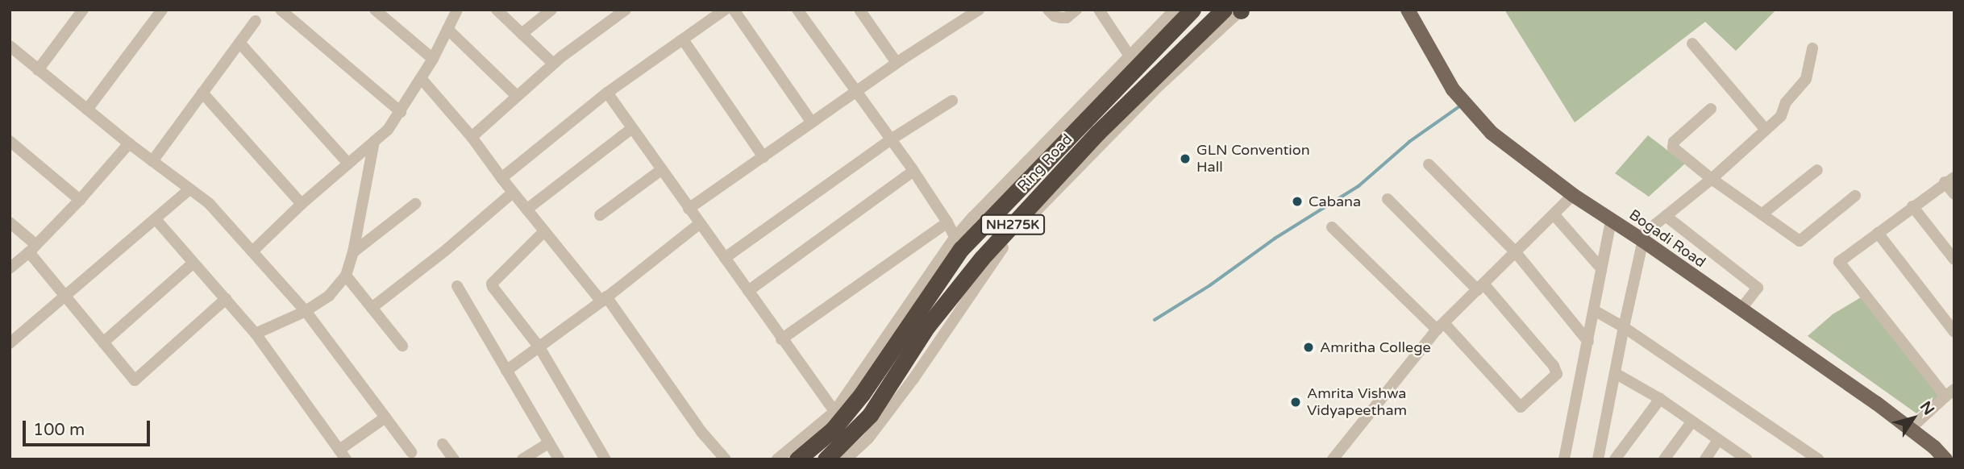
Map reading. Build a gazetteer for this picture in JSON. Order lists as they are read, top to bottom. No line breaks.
{"streets":{"highway":["Ring Road","NH275K"],"main road":["Bogadi Road"]},"places":["GLN Convention Hall","Cabana","Amritha College","Amrita Vishwa Vidyapeetham"],"scale_bar":"100 m","north":"top right"}
